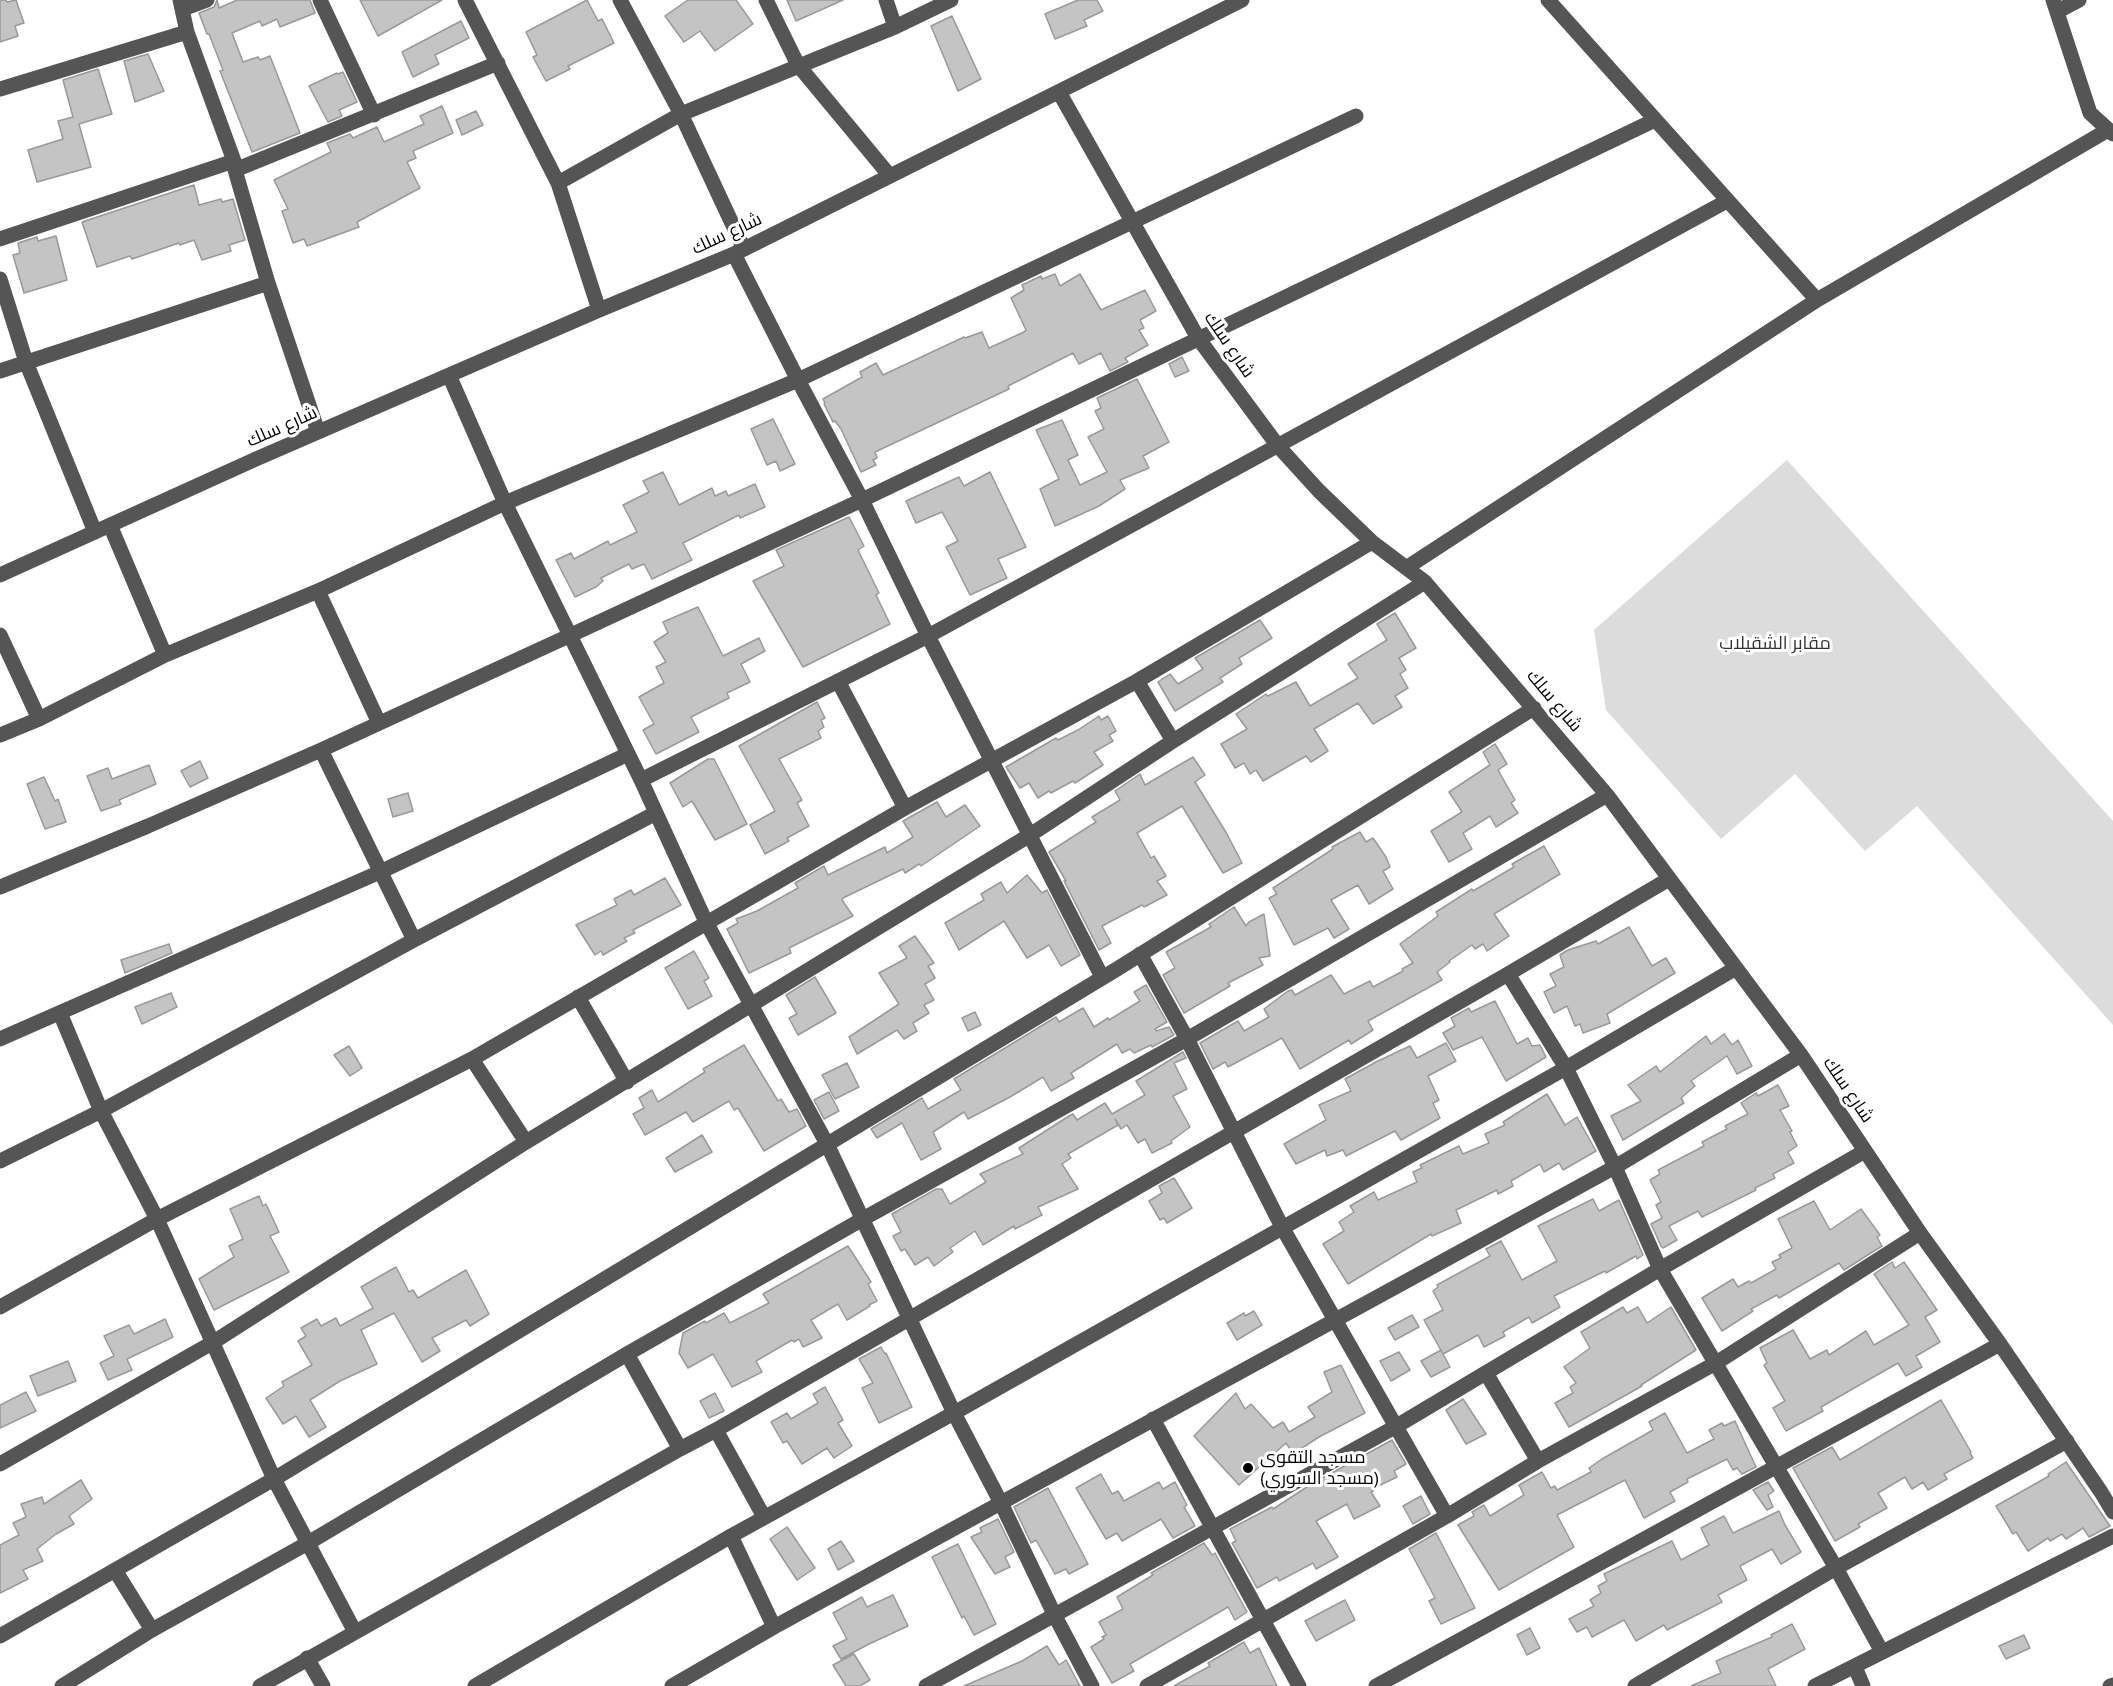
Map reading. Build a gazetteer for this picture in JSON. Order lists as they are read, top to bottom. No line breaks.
{"streets":{"street":["شارع سلك"]},"parks":["مقابر الشقيلاب"],"places":["مسجد التقوى (مسجد السوري)"]}
